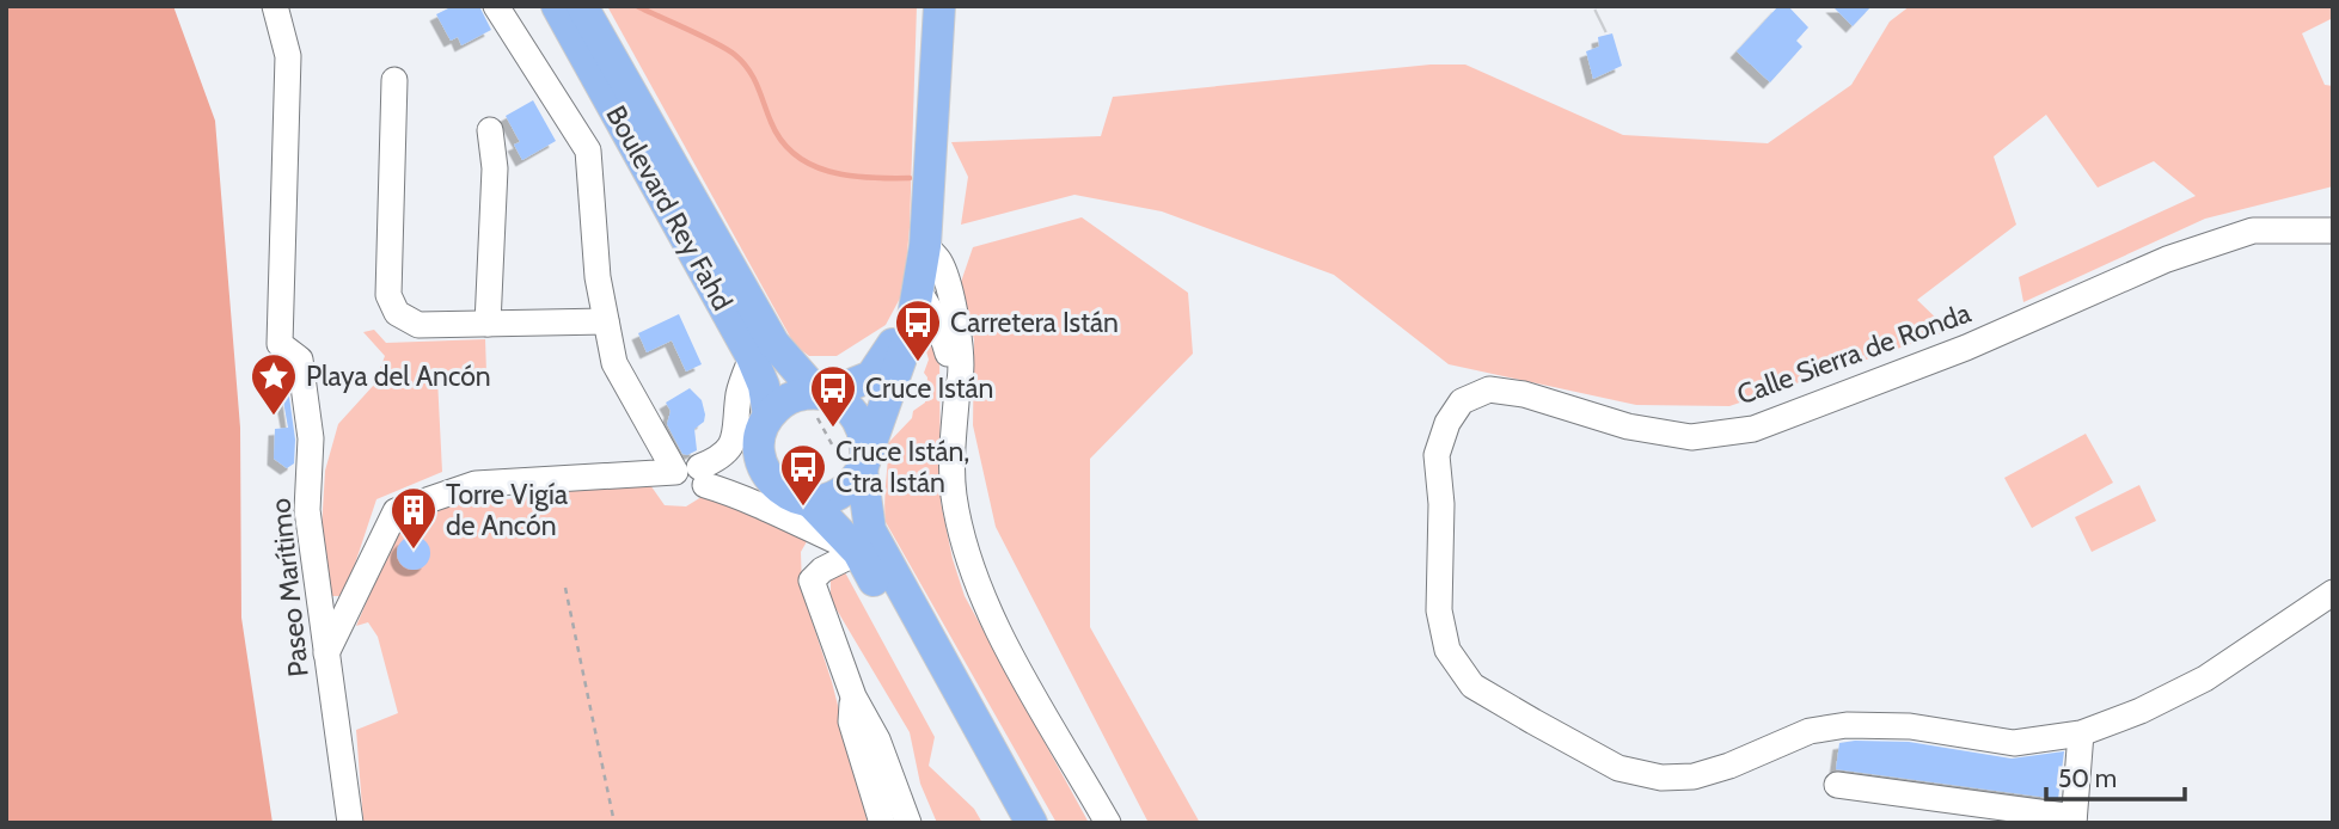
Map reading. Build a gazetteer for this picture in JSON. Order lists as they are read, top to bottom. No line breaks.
{"streets":{"main road":["Boulevard Rey Fahd"],"street":["Calle Sierra de Ronda","Paseo Marítimo"]},"places":{"bus stop":["Carretera Istán","Cruce Istán","Cruce Istán, Ctra Istán"],"place":["Playa del Ancón"],"building":["Torre Vigía de Ancón"]},"scale_bar":"50 m"}
